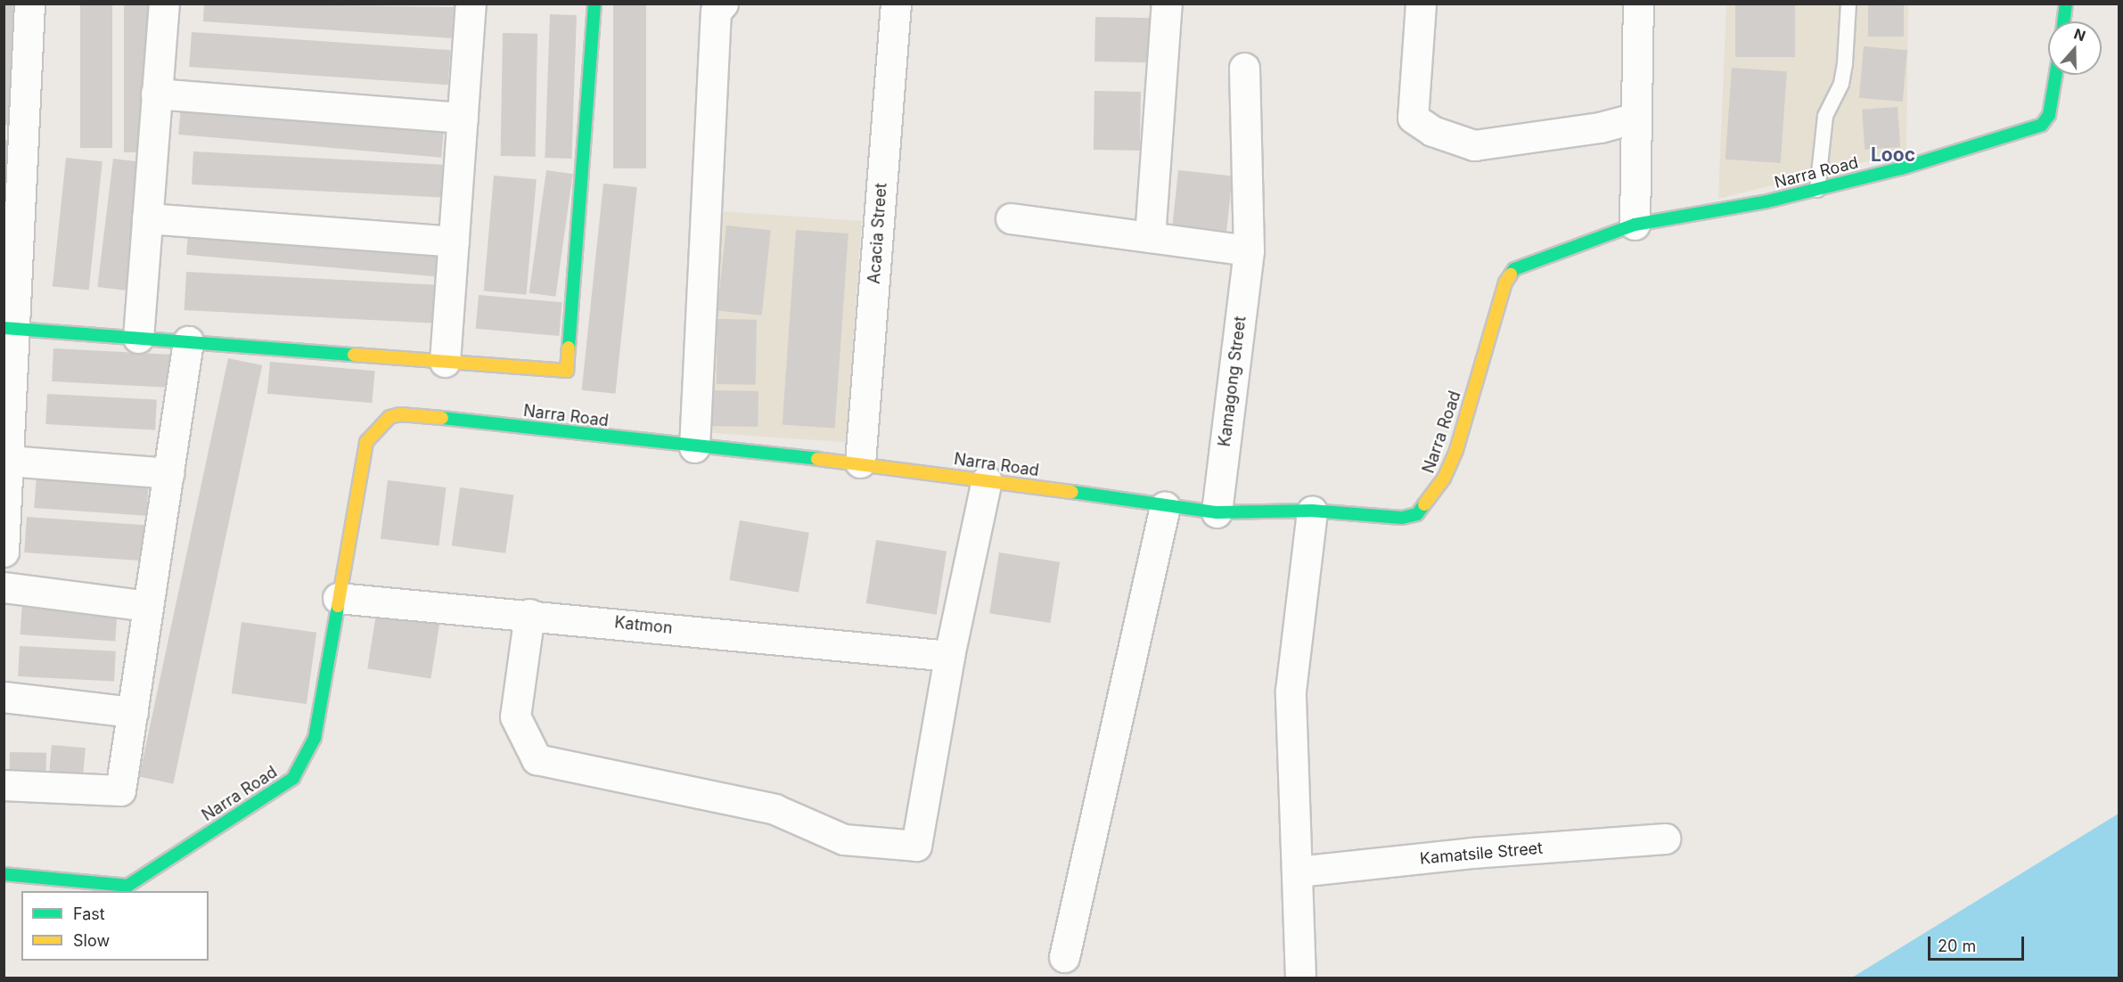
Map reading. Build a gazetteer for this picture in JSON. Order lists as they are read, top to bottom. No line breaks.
{"streets":{"main road":["Narra Road"],"street":["Acacia Street","Kamagong Street","Katmon","Kamatsile Street"]},"crossings":[["Narra Road","Acacia Street"],["Narra Road","Kamagong Street"],["Narra Road","Katmon"]],"districts":["Looc"],"legend":["Fast","Slow"],"scale_bar":"20 m","north":"top"}
